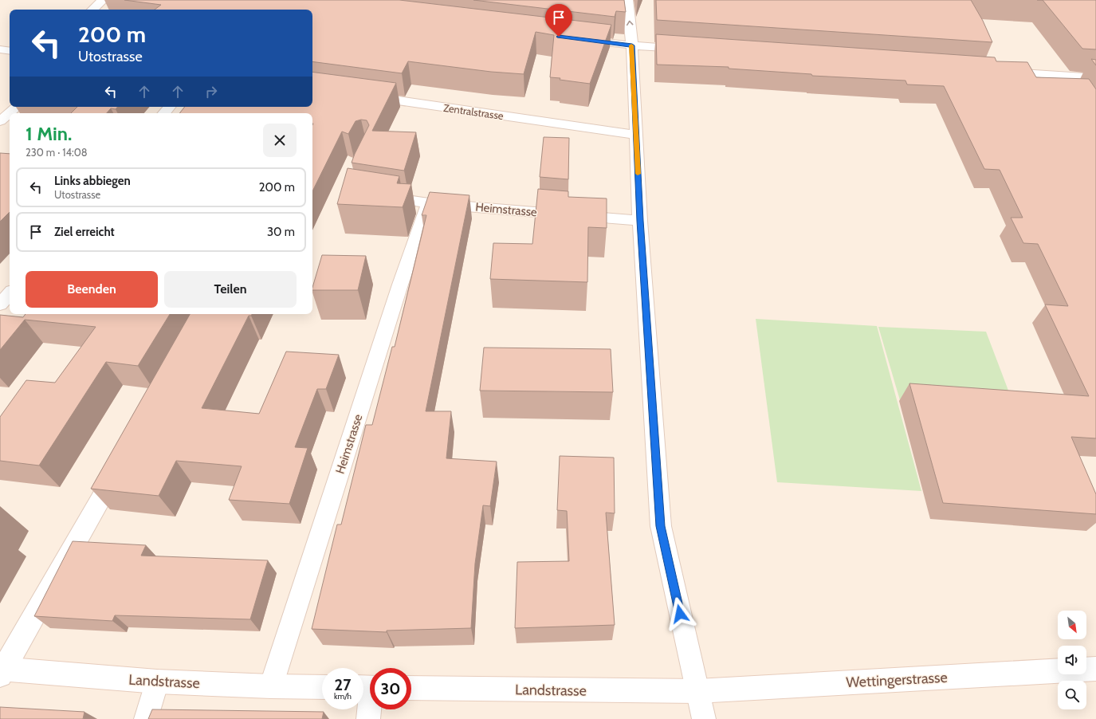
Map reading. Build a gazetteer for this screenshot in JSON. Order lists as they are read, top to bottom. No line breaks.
{"streets":{"street":["Zentralstrasse","Heimstrasse","Wettingerstrasse","Landstrasse"]},"crossings":[["Heimstrasse","Landstrasse"],["Wettingerstrasse","Landstrasse"]],"north":"bottom right","page":{"turn":["200 m","Utostrasse"],"heading":["1 Min.","230 m · 14:08"],"list":[{"name":"Links abbiegen","note":"Utostrasse","value":"200 m"},{"name":"Ziel erreicht","value":"30 m"}],"buttons":["Beenden","Teilen"],"speed":"27 km/h","limit":"30"}}
